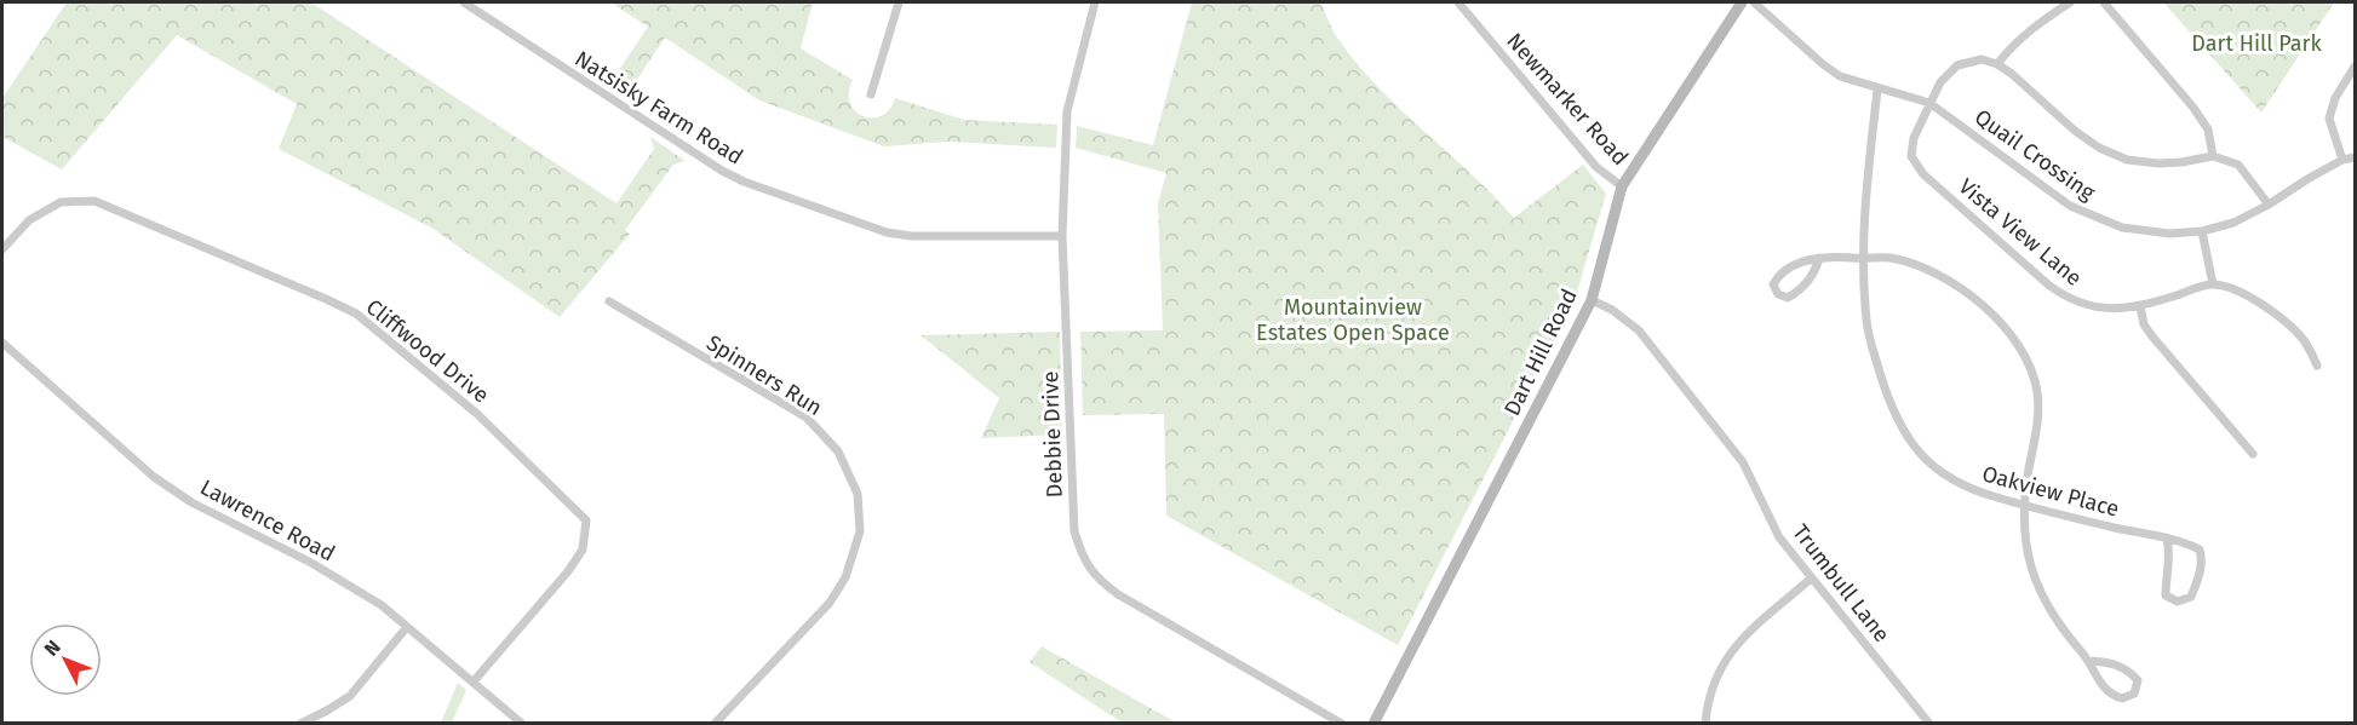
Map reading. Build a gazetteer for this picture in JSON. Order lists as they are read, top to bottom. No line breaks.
{"streets":{"main road":["Dart Hill Road"],"street":["Newmarker Road","Natsisky Farm Road","Quail Crossing","Vista View Lane","Cliffwood Drive","Spinners Run","Debbie Drive","Oakview Place","Lawrence Road","Trumbull Lane"]},"crossings":[["Newmarker Road","Dart Hill Road"],["Natsisky Farm Road","Debbie Drive"],["Quail Crossing","Vista View Lane"],["Quail Crossing","Oakview Place"],["Cliffwood Drive","Lawrence Road"],["Dart Hill Road","Trumbull Lane"]],"parks":["Dart Hill Park","Mountainview Estates Open Space"],"north":"top left"}
